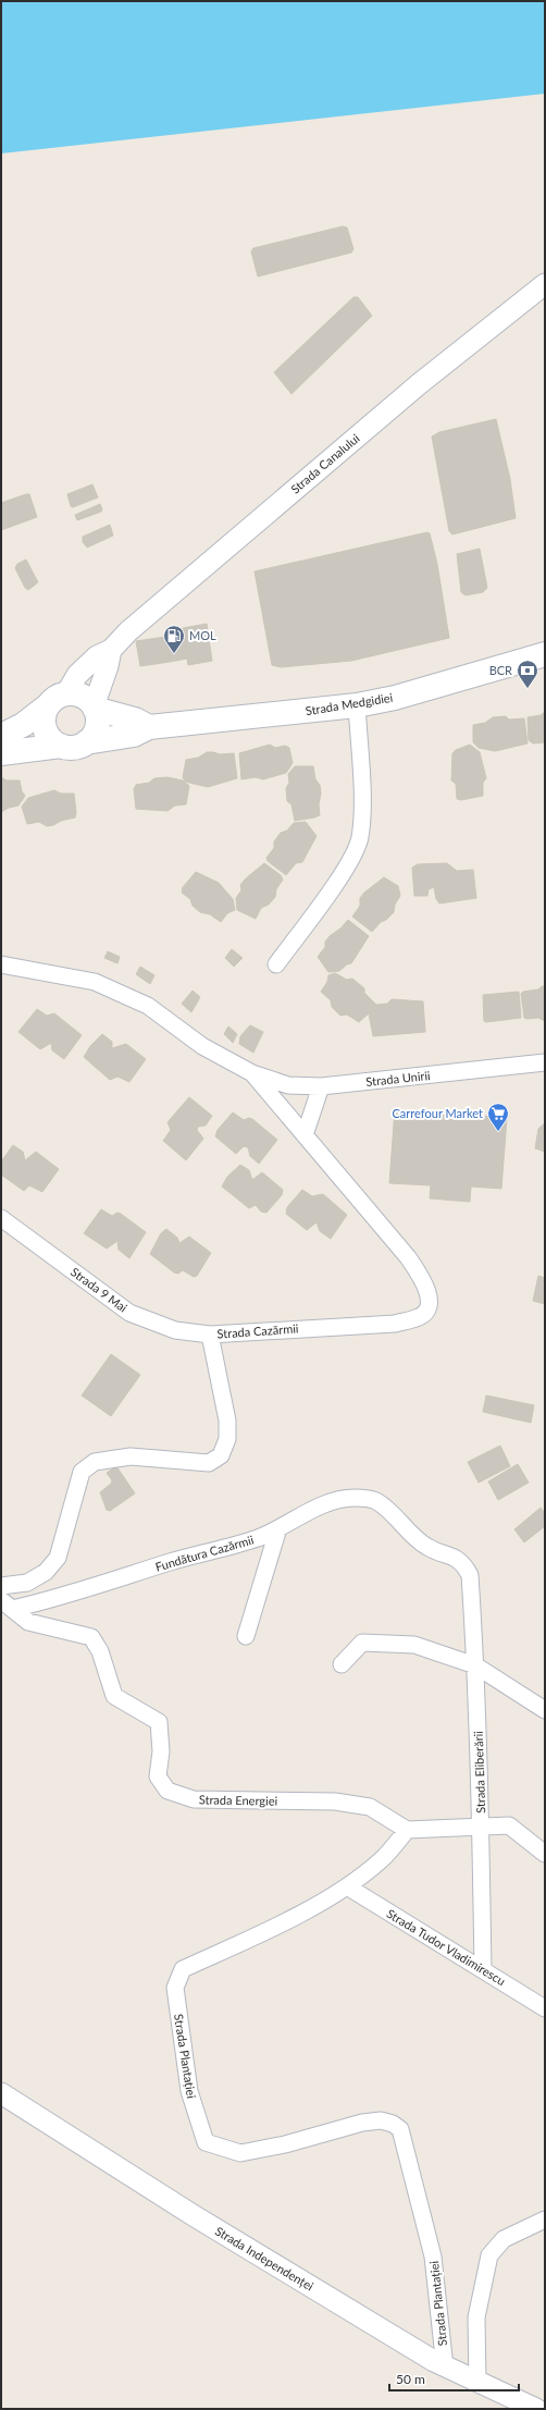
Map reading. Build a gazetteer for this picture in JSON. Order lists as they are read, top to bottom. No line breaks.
{"streets":{"main road":["Strada Medgidiei"],"street":["Strada Canalului","Strada Unirii","Strada 9 Mai","Strada Cazărmii","Fundătura Cazărmii","Strada Eliberării","Strada Energiei","Strada Tudor Vladimirescu","Strada Plantației","Strada Independenței"]},"crossings":[["Strada Canalului","Strada Medgidiei"],["Strada Unirii","Strada Cazărmii"],["Strada 9 Mai","Strada Cazărmii"],["Fundătura Cazărmii","Strada Eliberării"],["Fundătura Cazărmii","Strada Energiei"],["Strada Eliberării","Strada Tudor Vladimirescu"],["Strada Energiei","Strada Plantației"],["Strada Tudor Vladimirescu","Strada Plantației"],["Strada Plantației","Strada Independenței"]],"places":{"fuel station":["MOL"],"bank":["BCR"],"supermarket":["Carrefour Market"]},"scale_bar":"50 m"}
